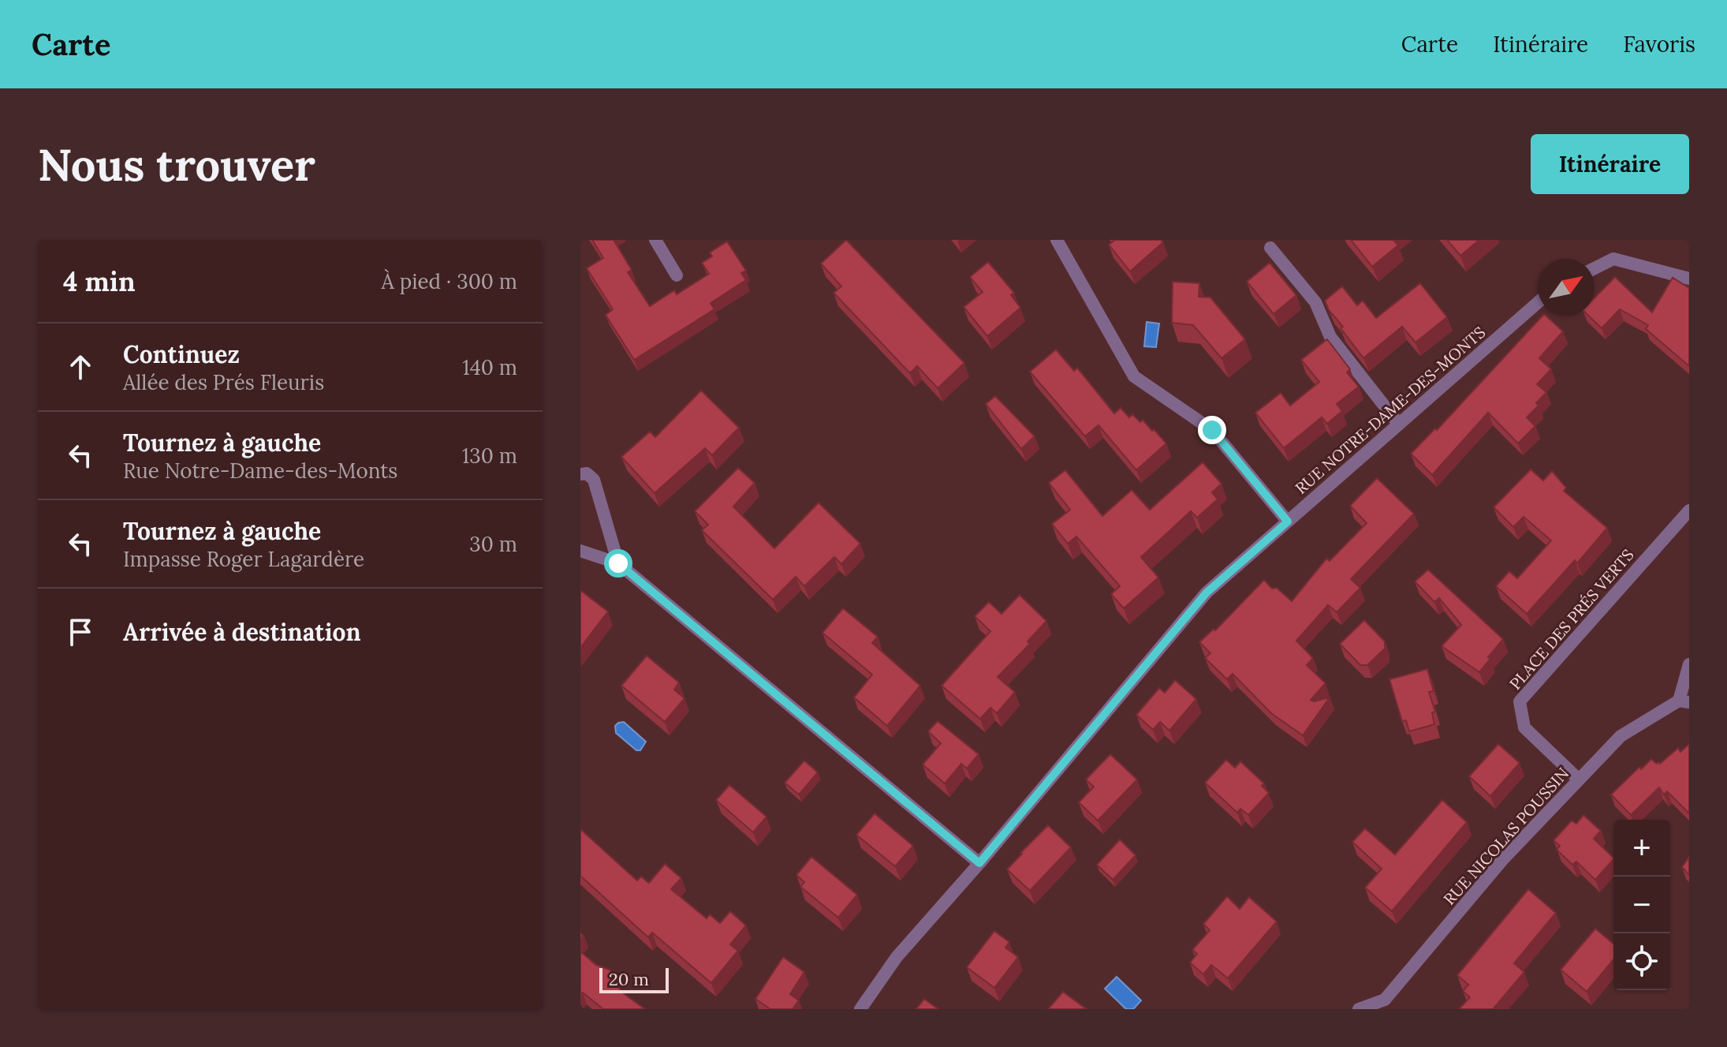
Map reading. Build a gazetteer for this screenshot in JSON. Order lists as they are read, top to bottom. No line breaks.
{"streets":{"street":["RUE NOTRE-DAME-DES-MONTS","PLACE DES PRÉS VERTS","RUE NICOLAS POUSSIN"]},"crossings":[["PLACE DES PRÉS VERTS","RUE NICOLAS POUSSIN"]],"scale_bar":"20 m","north":"top right","page":{"header":"Carte","nav":["Carte","Itinéraire","Favoris"],"buttons":"Itinéraire","title":"Nous trouver","heading":["4 min","À pied · 300 m"],"list":[["Continuez","Allée des Prés Fleuris","140 m"],["Tournez à gauche","Rue Notre-Dame-des-Monts","130 m"],["Tournez à gauche","Impasse Roger Lagardère","30 m"],"Arrivée à destination"],"map_buttons":["+","−"],"scale":"20 m"}}
